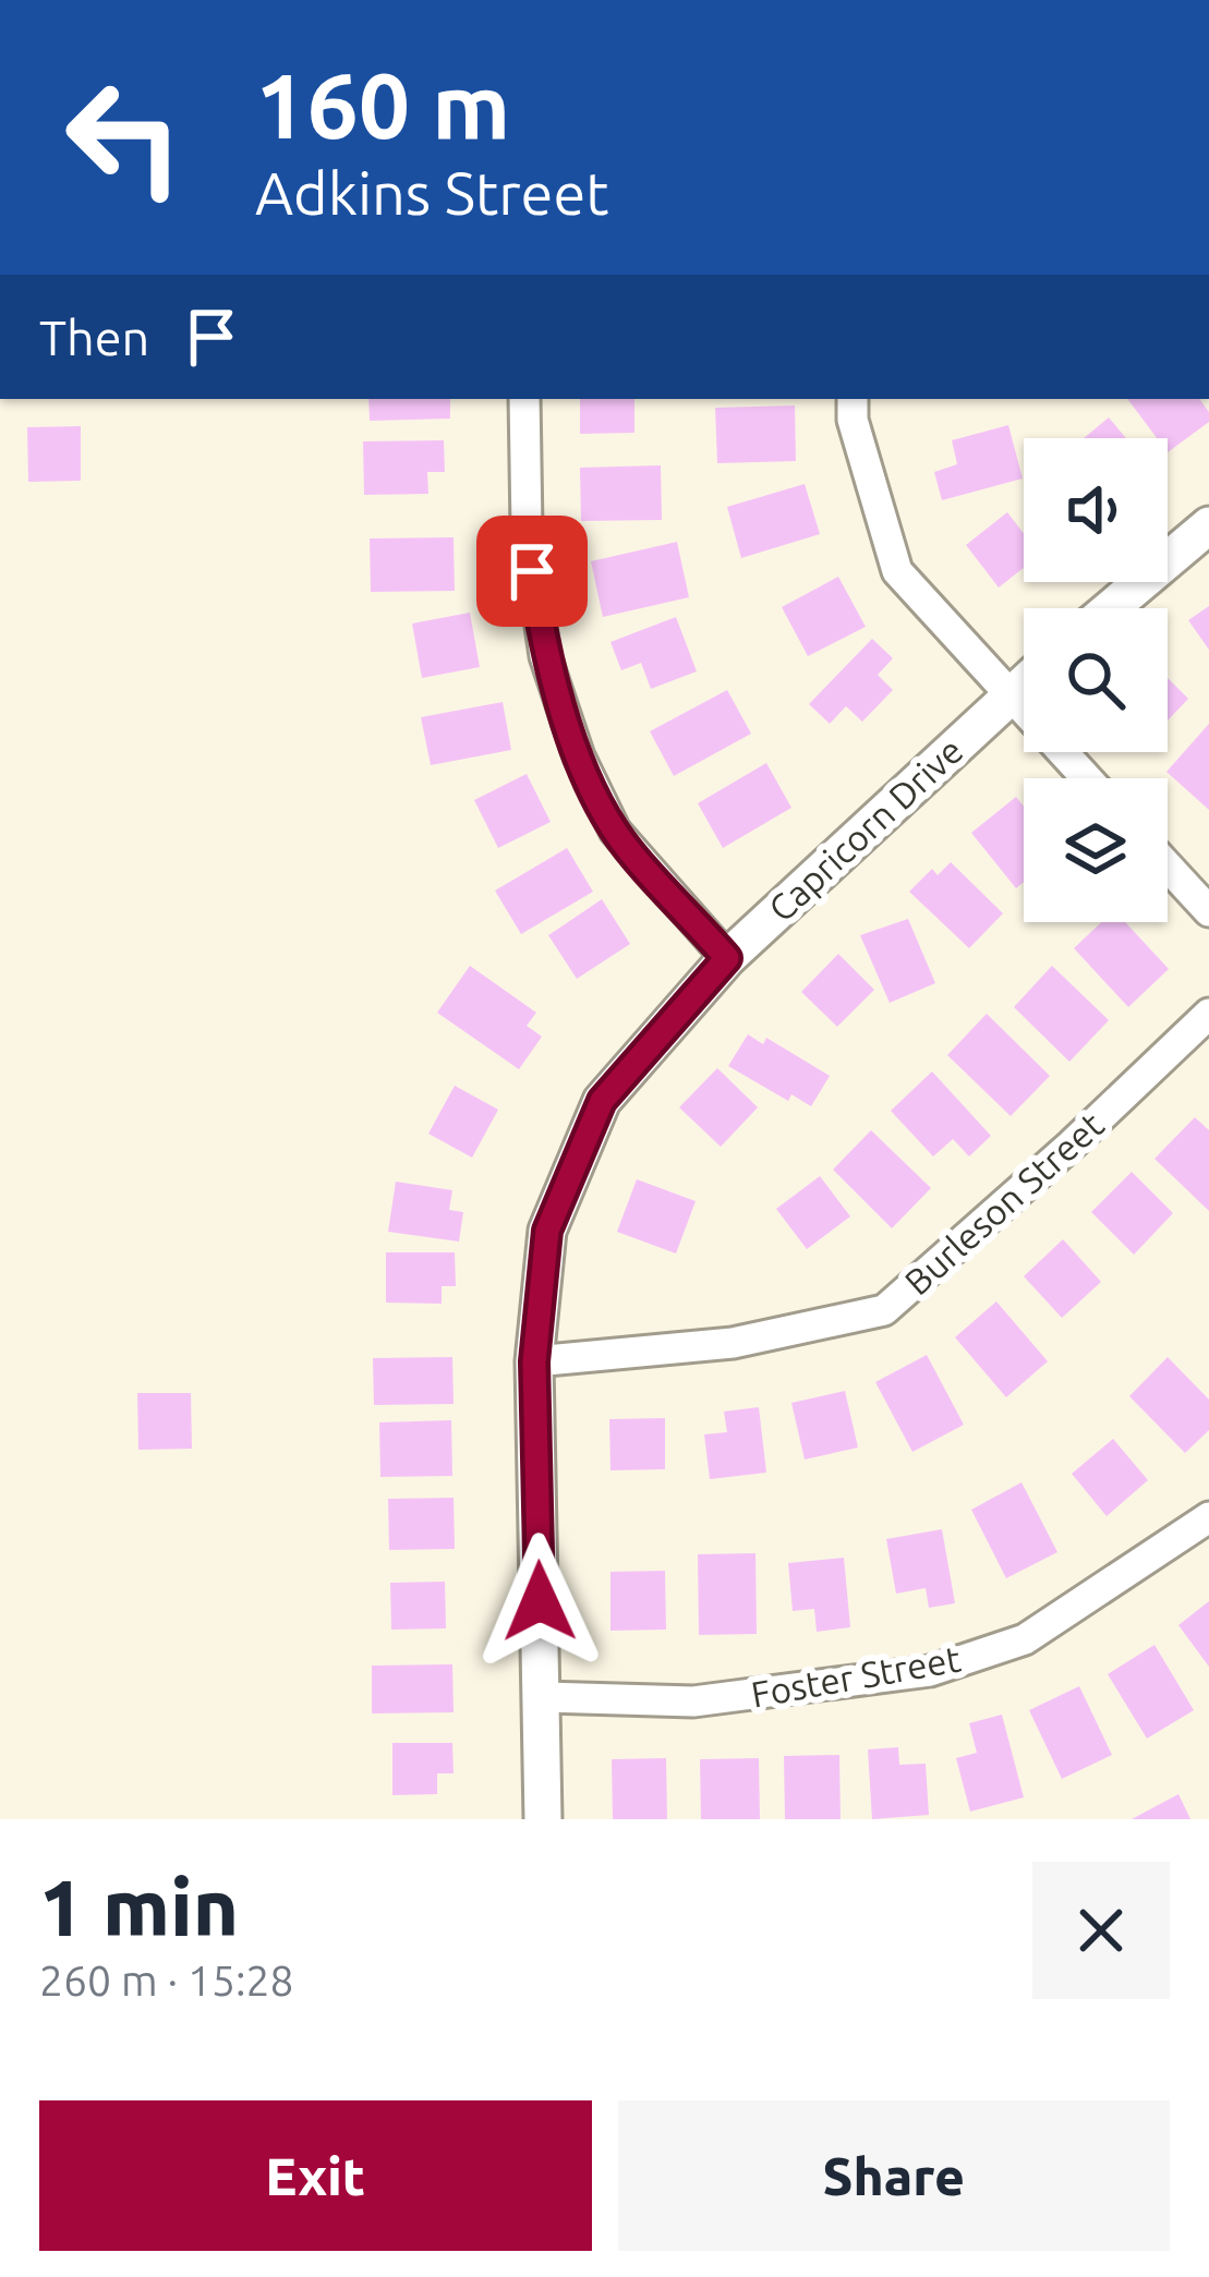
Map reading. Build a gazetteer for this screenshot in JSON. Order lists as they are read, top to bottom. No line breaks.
{"streets":{"street":["Capricorn Drive","Burleson Street","Foster Street"]},"crossings":[["Capricorn Drive","Burleson Street"],["Capricorn Drive","Foster Street"]],"page":{"turn":["160 m","Adkins Street"],"then":"Then","heading":["1 min","260 m · 15:28"],"buttons":["Exit","Share"]}}
